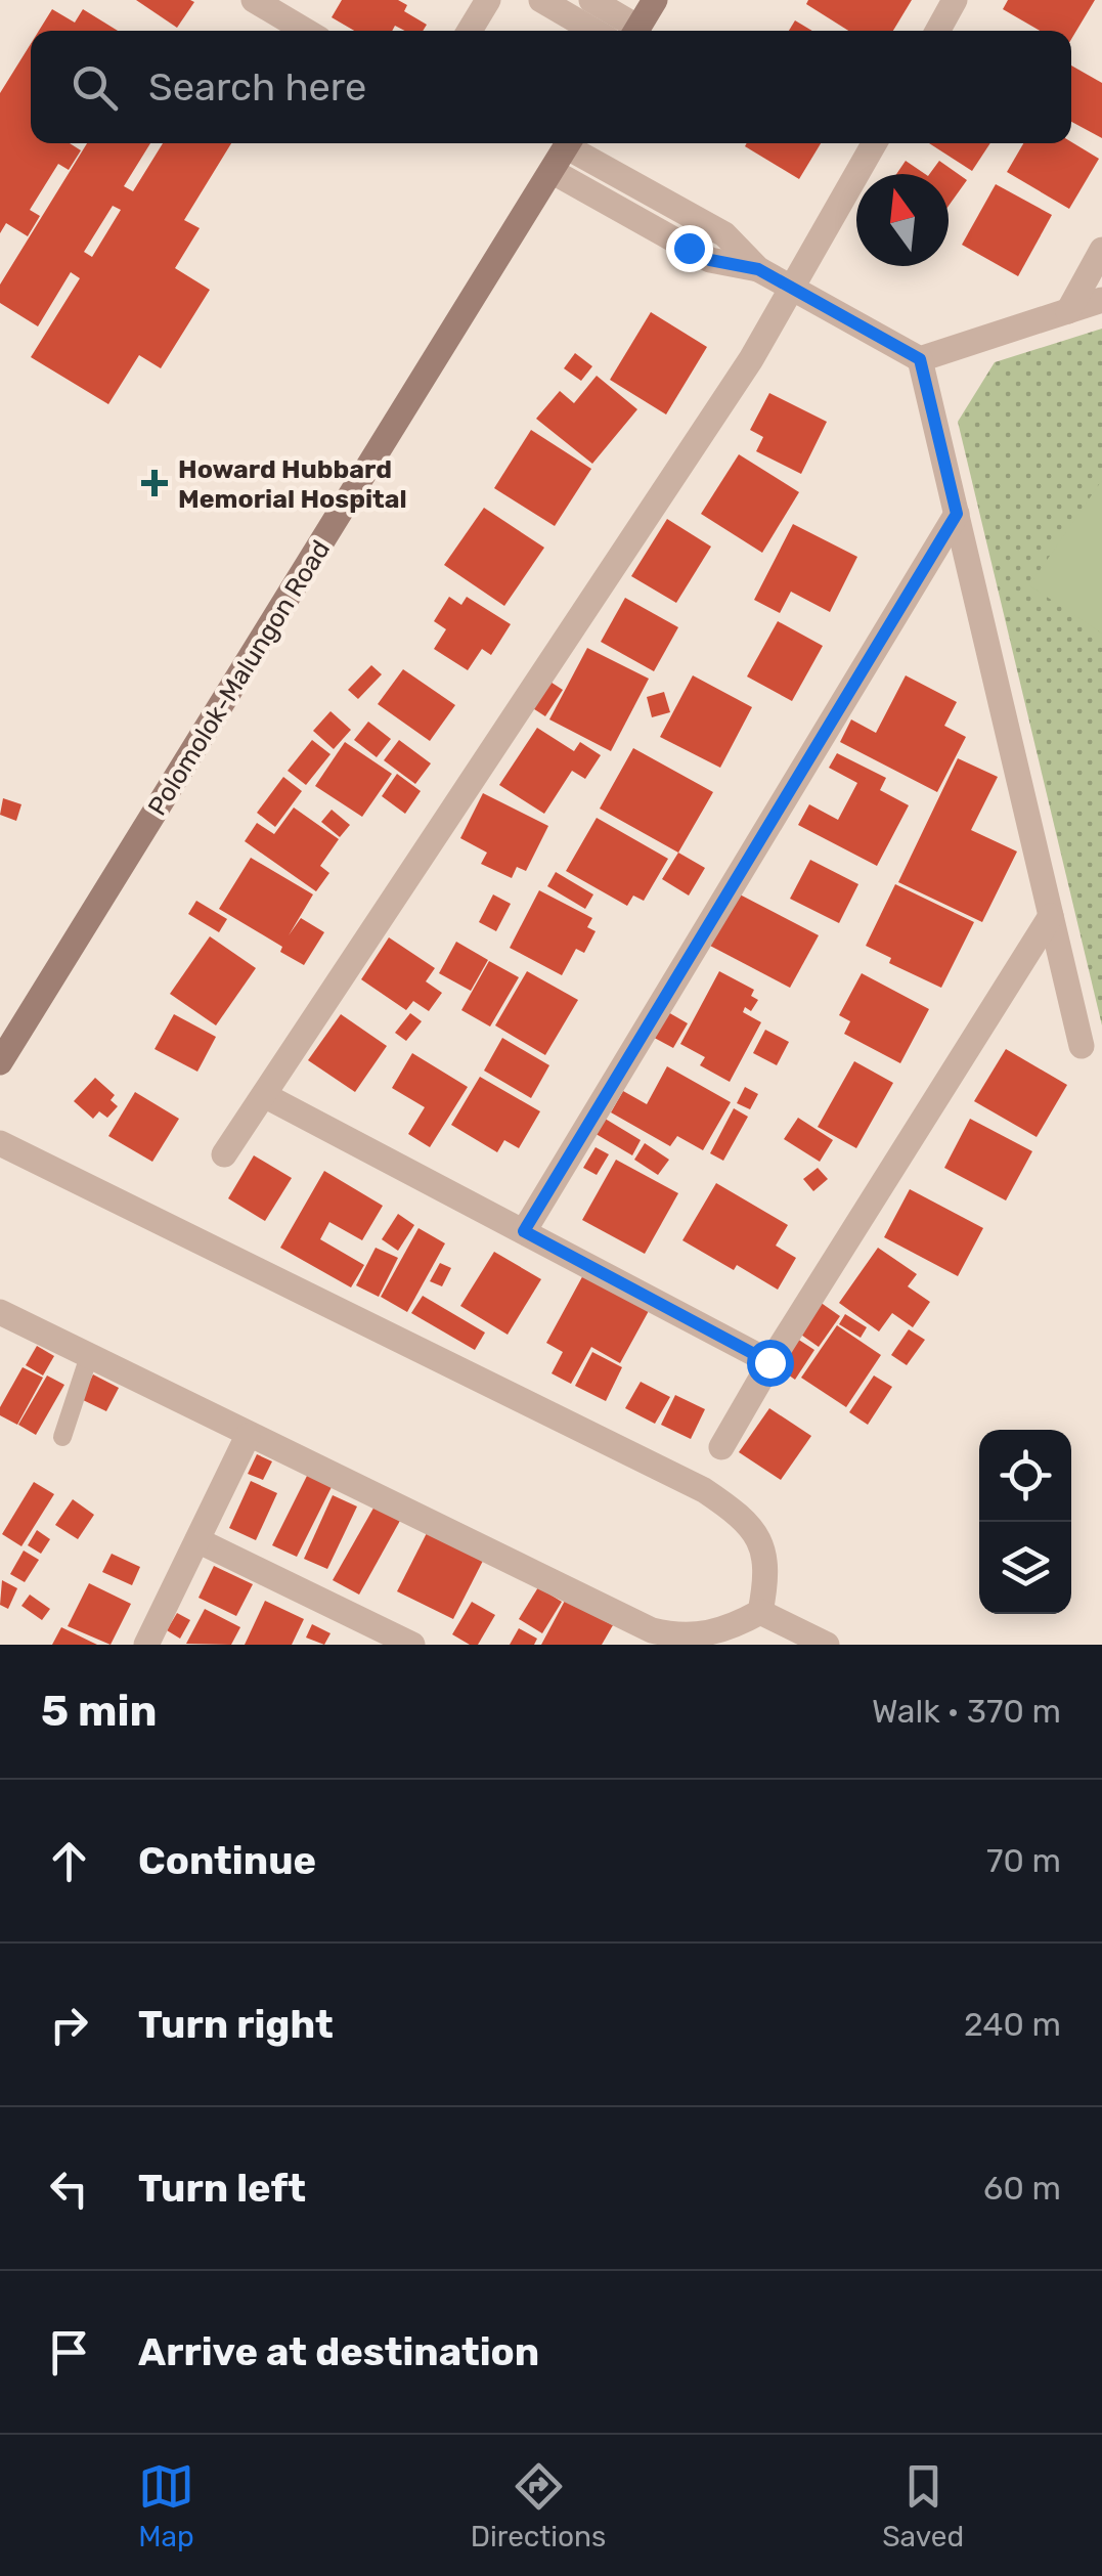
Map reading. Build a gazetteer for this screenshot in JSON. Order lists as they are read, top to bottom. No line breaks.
{"streets":{"main road":["Polomolok-Malungon Road"]},"places":{"health":["Howard Hubbard Memorial Hospital"]},"north":"top","page":{"search":"Search here","heading":["5 min","Walk · 370 m"],"list":[["Continue","70 m"],["Turn right","240 m"],["Turn left","60 m"],"Arrive at destination"],"nav":["Map","Directions","Saved"]}}
